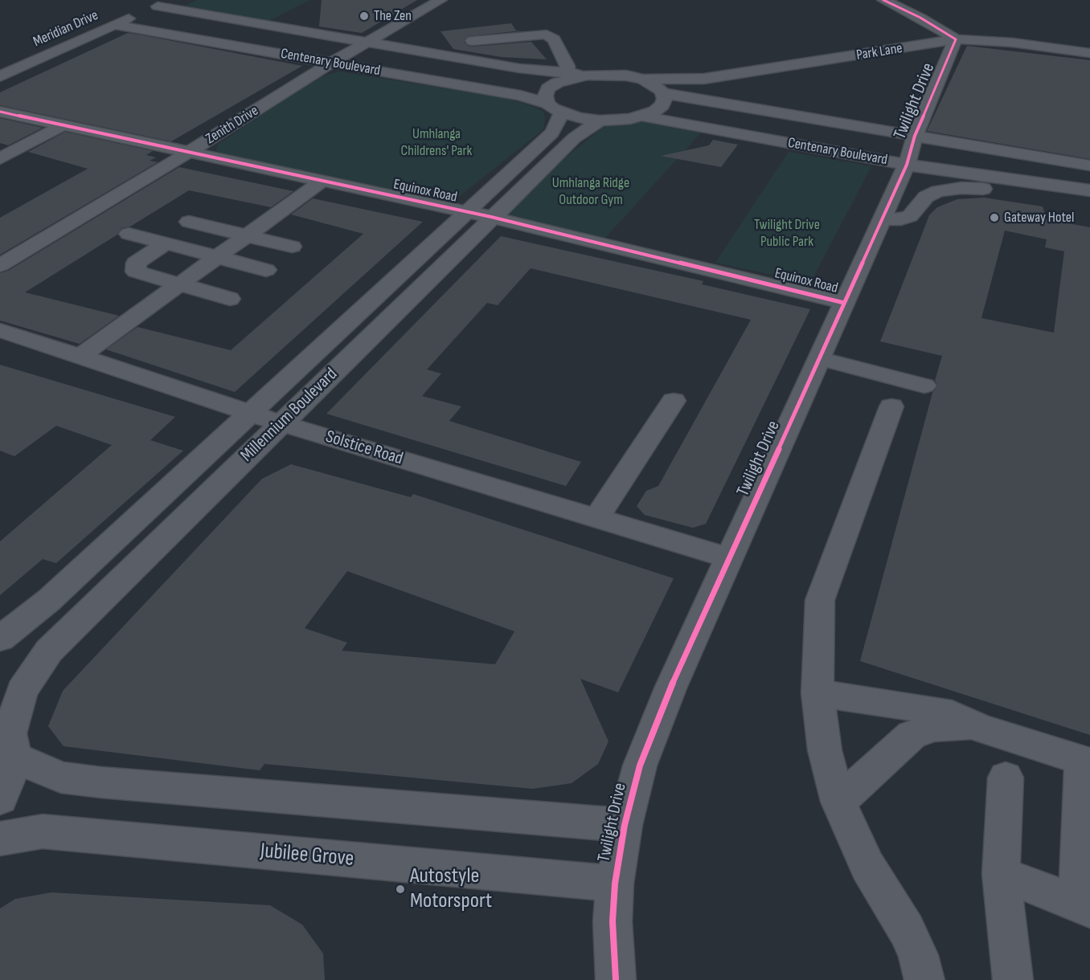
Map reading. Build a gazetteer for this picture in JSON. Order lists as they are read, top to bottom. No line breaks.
{"streets":{"street":["Meridian Drive","Park Lane","Centenary Boulevard","Twilight Drive","Zenith Drive","Equinox Road","Millennium Boulevard","Solstice Road","Jubilee Grove"]},"crossings":[["Meridian Drive","Centenary Boulevard"],["Park Lane","Centenary Boulevard"],["Park Lane","Twilight Drive"],["Centenary Boulevard","Twilight Drive"],["Centenary Boulevard","Zenith Drive"],["Centenary Boulevard","Millennium Boulevard"],["Twilight Drive","Equinox Road"],["Twilight Drive","Solstice Road"],["Twilight Drive","Jubilee Grove"],["Zenith Drive","Equinox Road"],["Equinox Road","Millennium Boulevard"],["Millennium Boulevard","Solstice Road"]],"parks":["Umhlanga Childrens' Park","Umhlanga Ridge Outdoor Gym","Twilight Drive Public Park"],"places":["The Zen","Gateway Hotel","Autostyle Motorsport"]}
